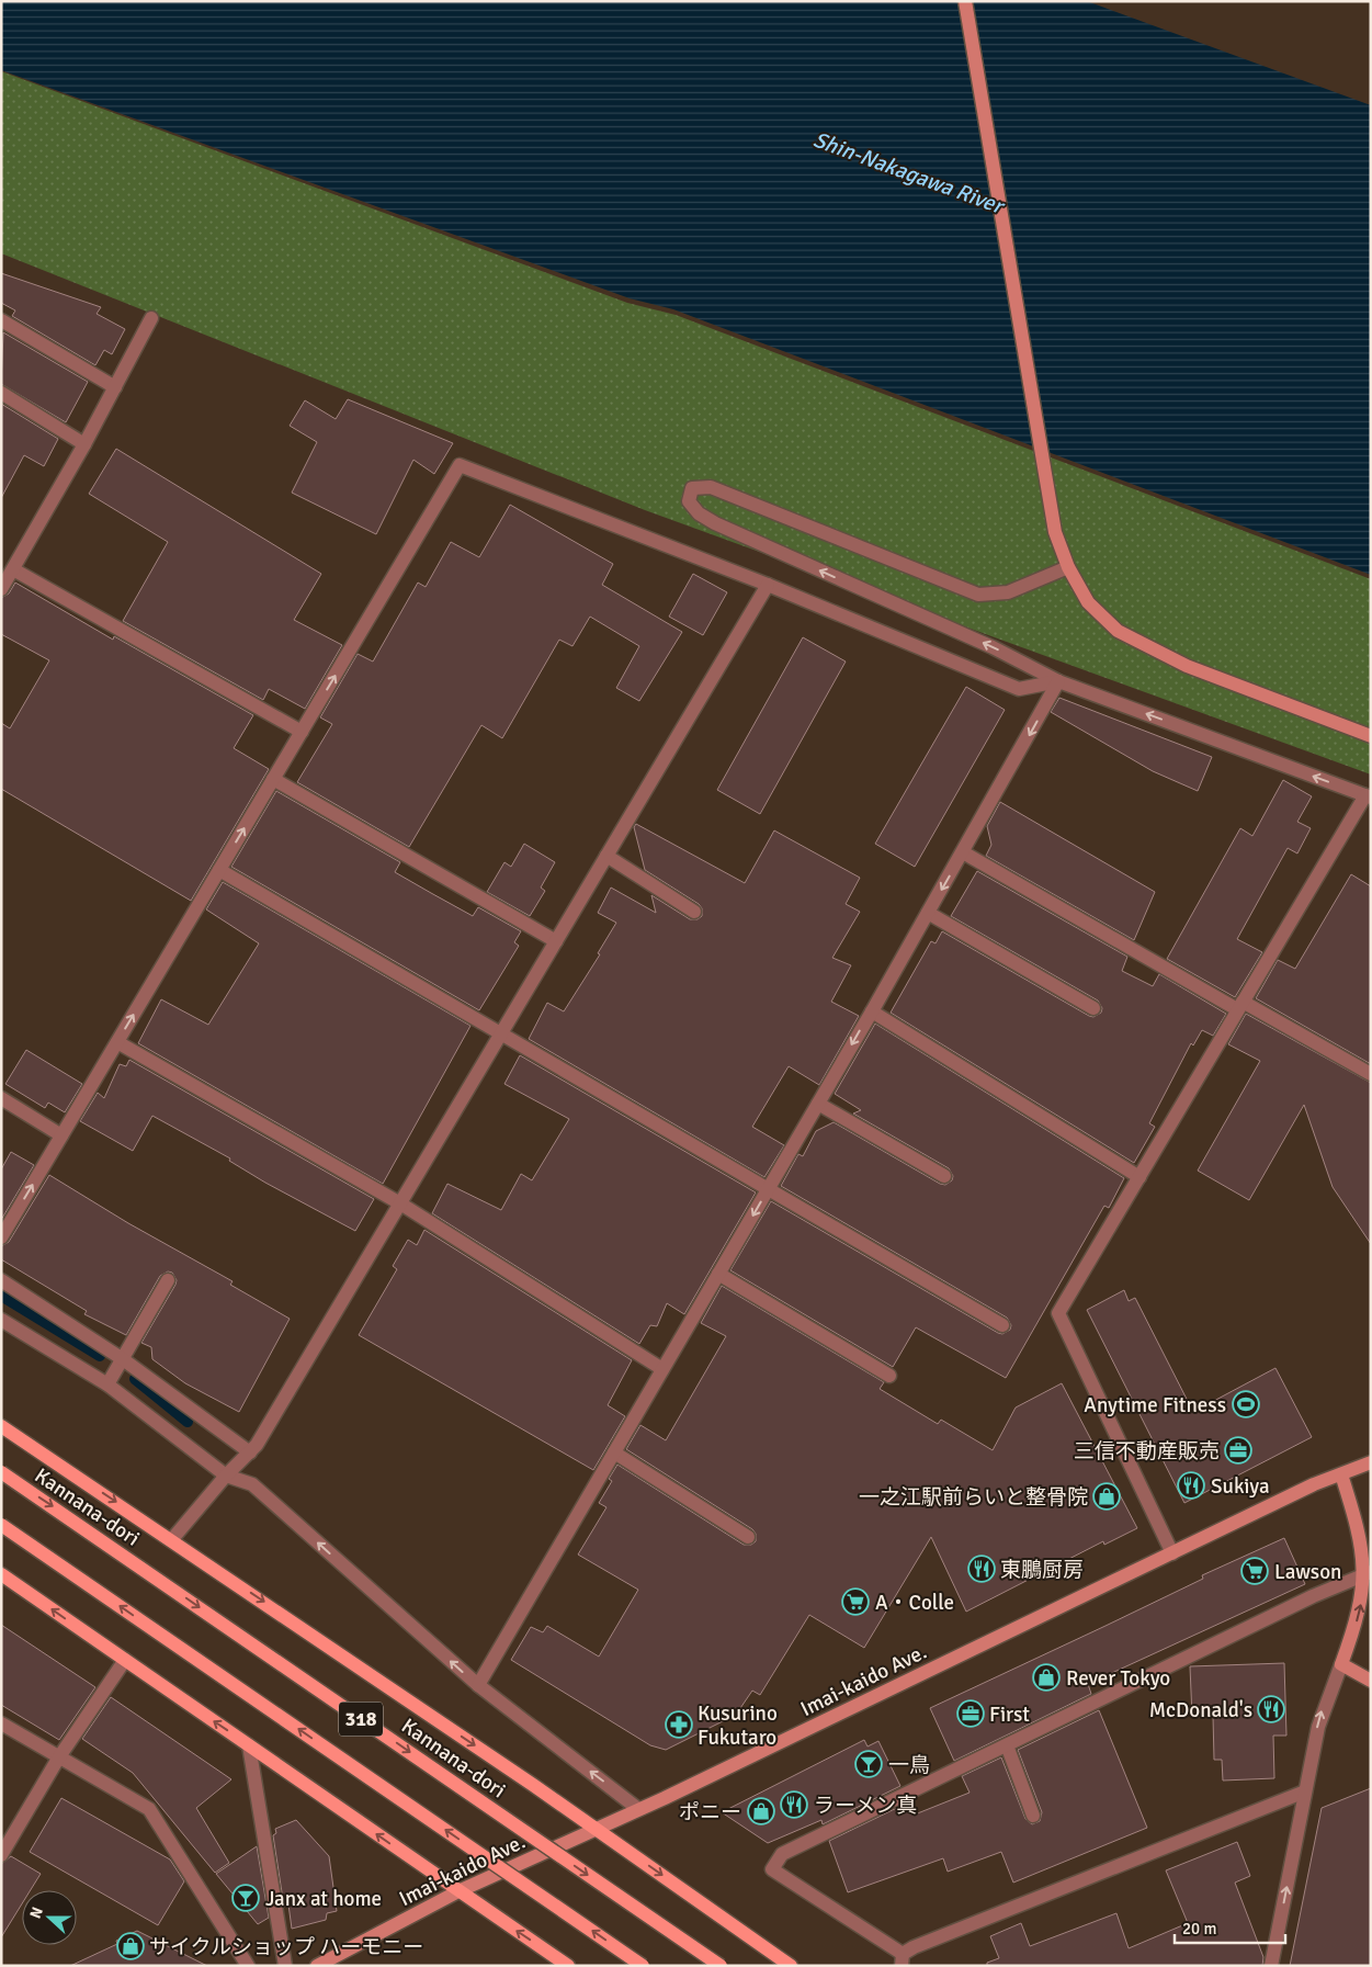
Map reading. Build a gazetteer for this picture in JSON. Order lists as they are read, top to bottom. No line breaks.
{"streets":{"main road":["Kannana-dori","318"],"street":["Imai-kaido Ave."]},"water":["Shin-Nakagawa River"],"places":{"sports":["Anytime Fitness"],"office":["三信不動産販売","First"],"restaurant":["Sukiya","東鵬厨房","McDonald's","ラーメン真"],"shop":["一之江駅前らいと整骨院","Rever Tokyo","ポニー","サイクルショップ ハーモニー"],"supermarket":["Lawson","A・Colle"],"pharmacy":["Kusurino Fukutaro"],"bar":["一鳥","Janx at home"]},"scale_bar":"20 m","north":"left"}
